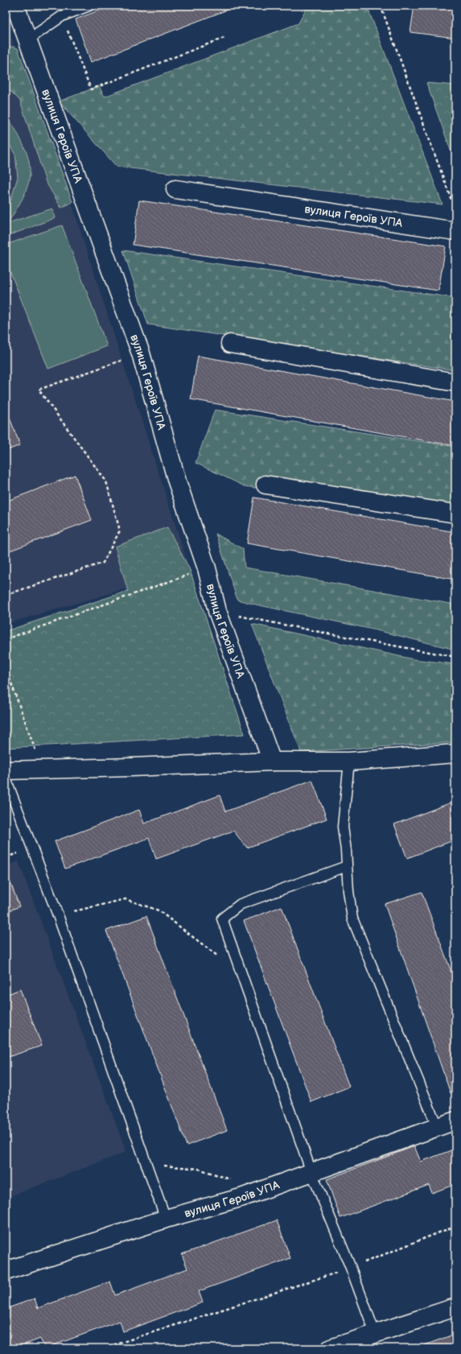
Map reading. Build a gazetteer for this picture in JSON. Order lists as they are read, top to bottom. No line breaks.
{"streets":{"street":["вулиця Героїв УПА"]}}
